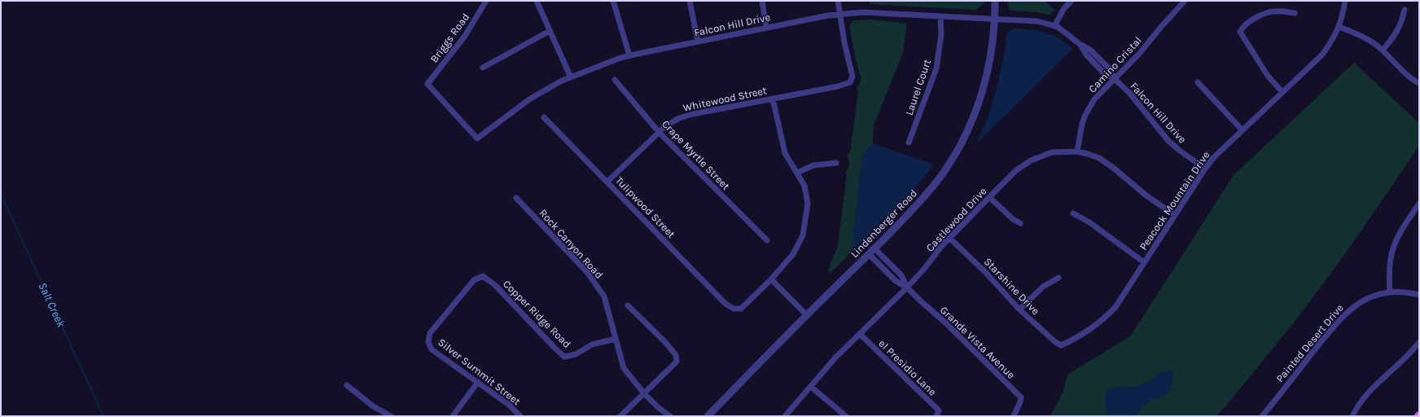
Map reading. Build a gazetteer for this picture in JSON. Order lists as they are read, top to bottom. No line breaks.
{"streets":{"street":["Falcon Hill Drive","Briggs Road","Camino Cristal","Laurel Court","Whitewood Street","Crape Myrtle Street","Peacock Mountain Drive","Tulipwood Street","Castlewood Drive","Lindenberger Road","Rock Canyon Road","Starshine Drive","Copper Ridge Road","Grande Vista Avenue","Painted Desert Drive","el Presidio Lane","Silver Summit Street"]},"crossings":[["Falcon Hill Drive","Briggs Road"],["Falcon Hill Drive","Camino Cristal"],["Falcon Hill Drive","Laurel Court"],["Falcon Hill Drive","Whitewood Street"],["Falcon Hill Drive","Peacock Mountain Drive"],["Falcon Hill Drive","Lindenberger Road"],["Camino Cristal","Castlewood Drive"],["Whitewood Street","Crape Myrtle Street"],["Whitewood Street","Tulipwood Street"],["Peacock Mountain Drive","Castlewood Drive"],["Peacock Mountain Drive","Starshine Drive"],["Castlewood Drive","Starshine Drive"],["Castlewood Drive","Grande Vista Avenue"],["Castlewood Drive","el Presidio Lane"],["Lindenberger Road","Grande Vista Avenue"],["Rock Canyon Road","Copper Ridge Road"],["Copper Ridge Road","Silver Summit Street"]],"water":["Salt Creek"]}
